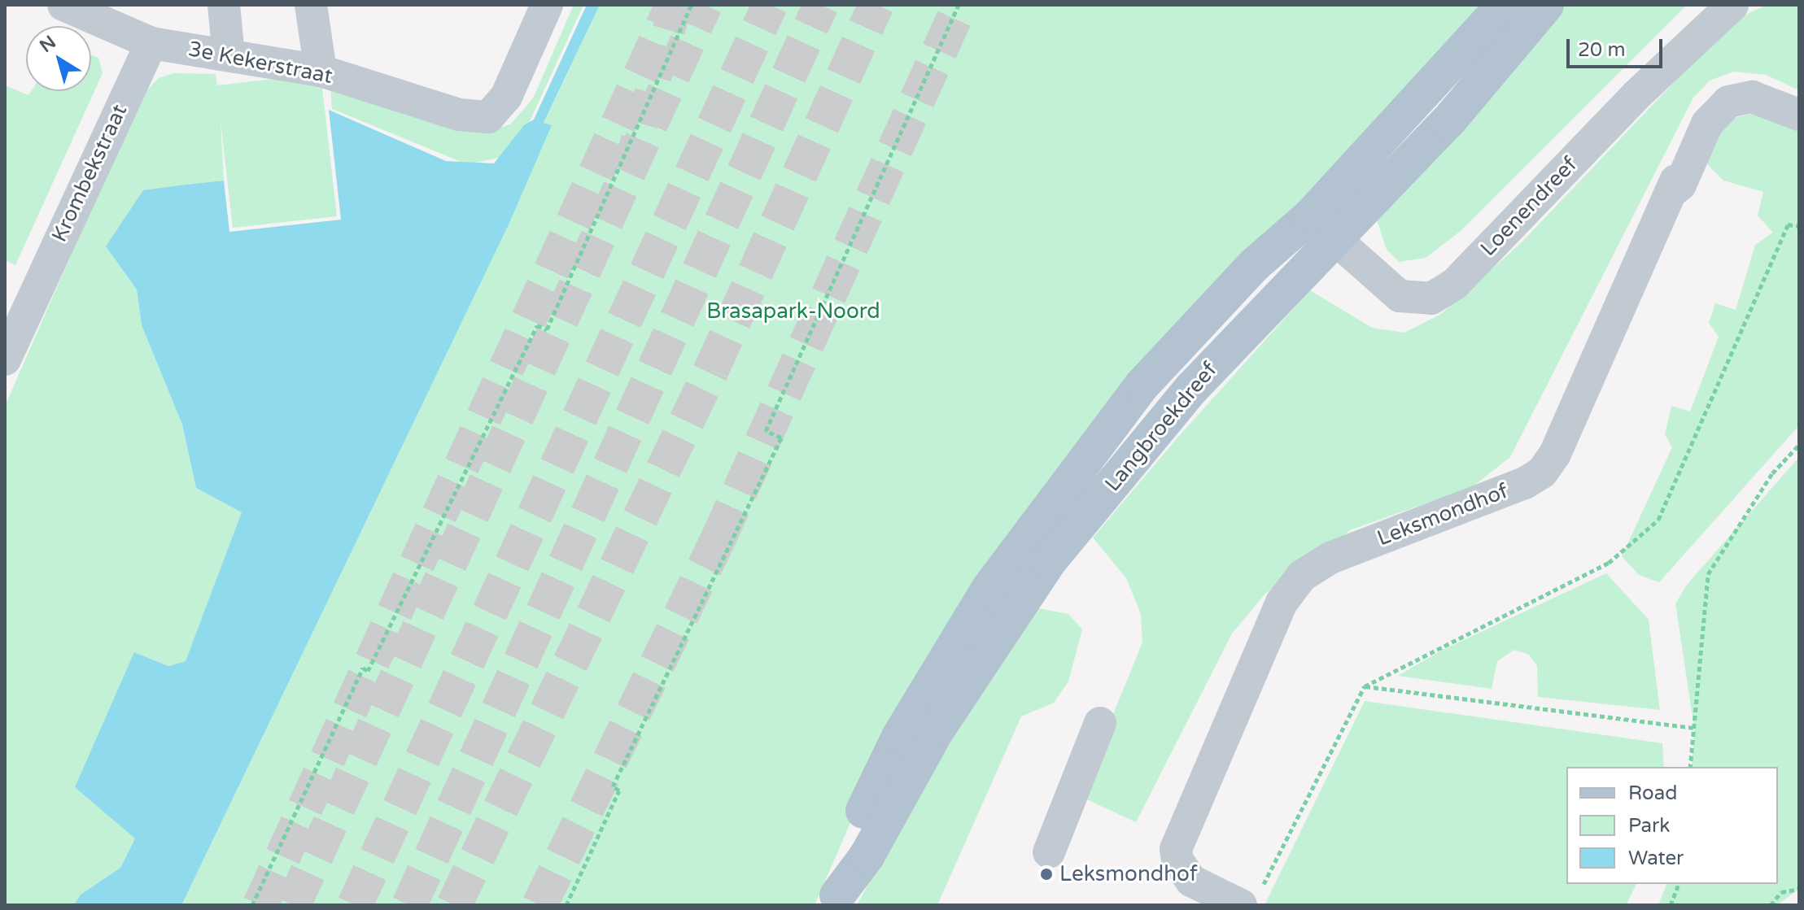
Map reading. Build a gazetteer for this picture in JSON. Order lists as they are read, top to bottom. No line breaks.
{"streets":{"main road":["Langbroekdreef"],"street":["3e Kekerstraat","Krombekstraat","Loenendreef","Leksmondhof"]},"crossings":[["3e Kekerstraat","Krombekstraat"],["Loenendreef","Langbroekdreef"]],"parks":["Brasapark-Noord"],"places":["Leksmondhof"],"legend":["Road","Park","Water"],"scale_bar":"20 m","north":"top left"}
